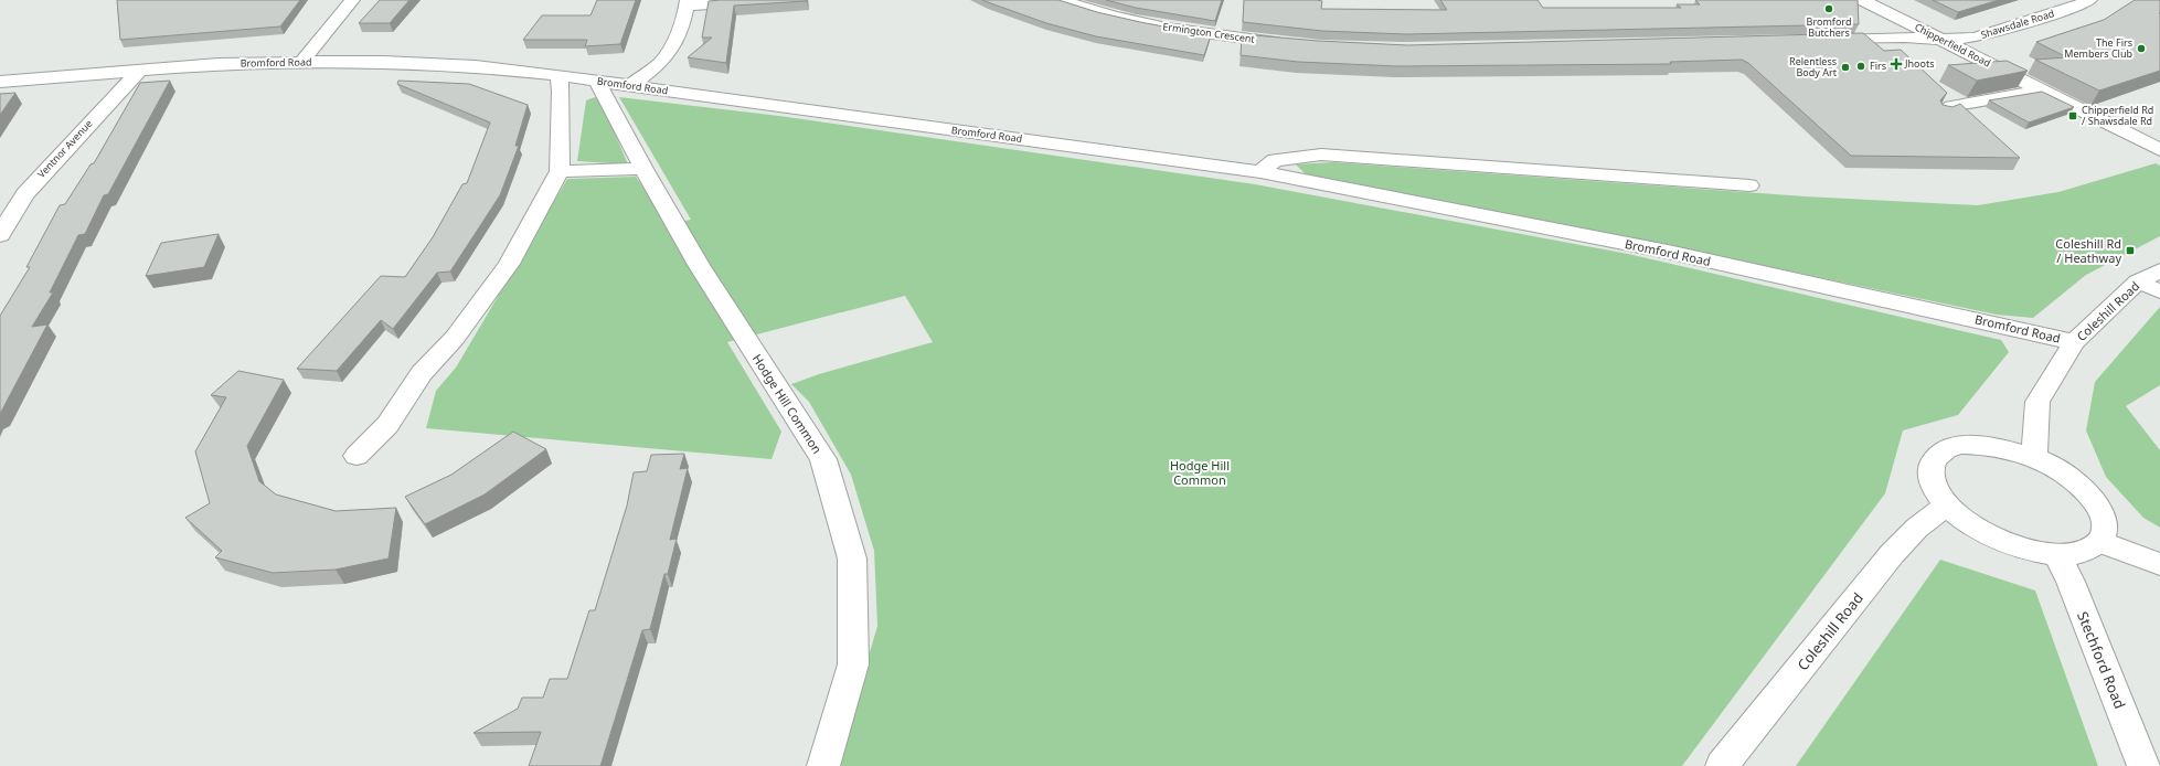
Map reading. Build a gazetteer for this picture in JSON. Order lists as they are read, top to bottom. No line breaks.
{"streets":{"street":["Shawsdale Road","Ermington Crescent","Chipperfield Road","Bromford Road","Ventnor Avenue","Coleshill Road","Hodge Hill Common","Stechford Road"]},"crossings":[["Shawsdale Road","Chipperfield Road"],["Bromford Road","Ventnor Avenue"],["Bromford Road","Coleshill Road"],["Bromford Road","Hodge Hill Common"]],"parks":["Hodge Hill Common"],"places":{"other":["Bromford Butchers","The Firs Members Club","Firs","Relentless Body Art"],"health":["Jhoots"],"transit":["Chipperfield Rd / Shawsdale Rd","Coleshill Rd / Heathway"]}}
